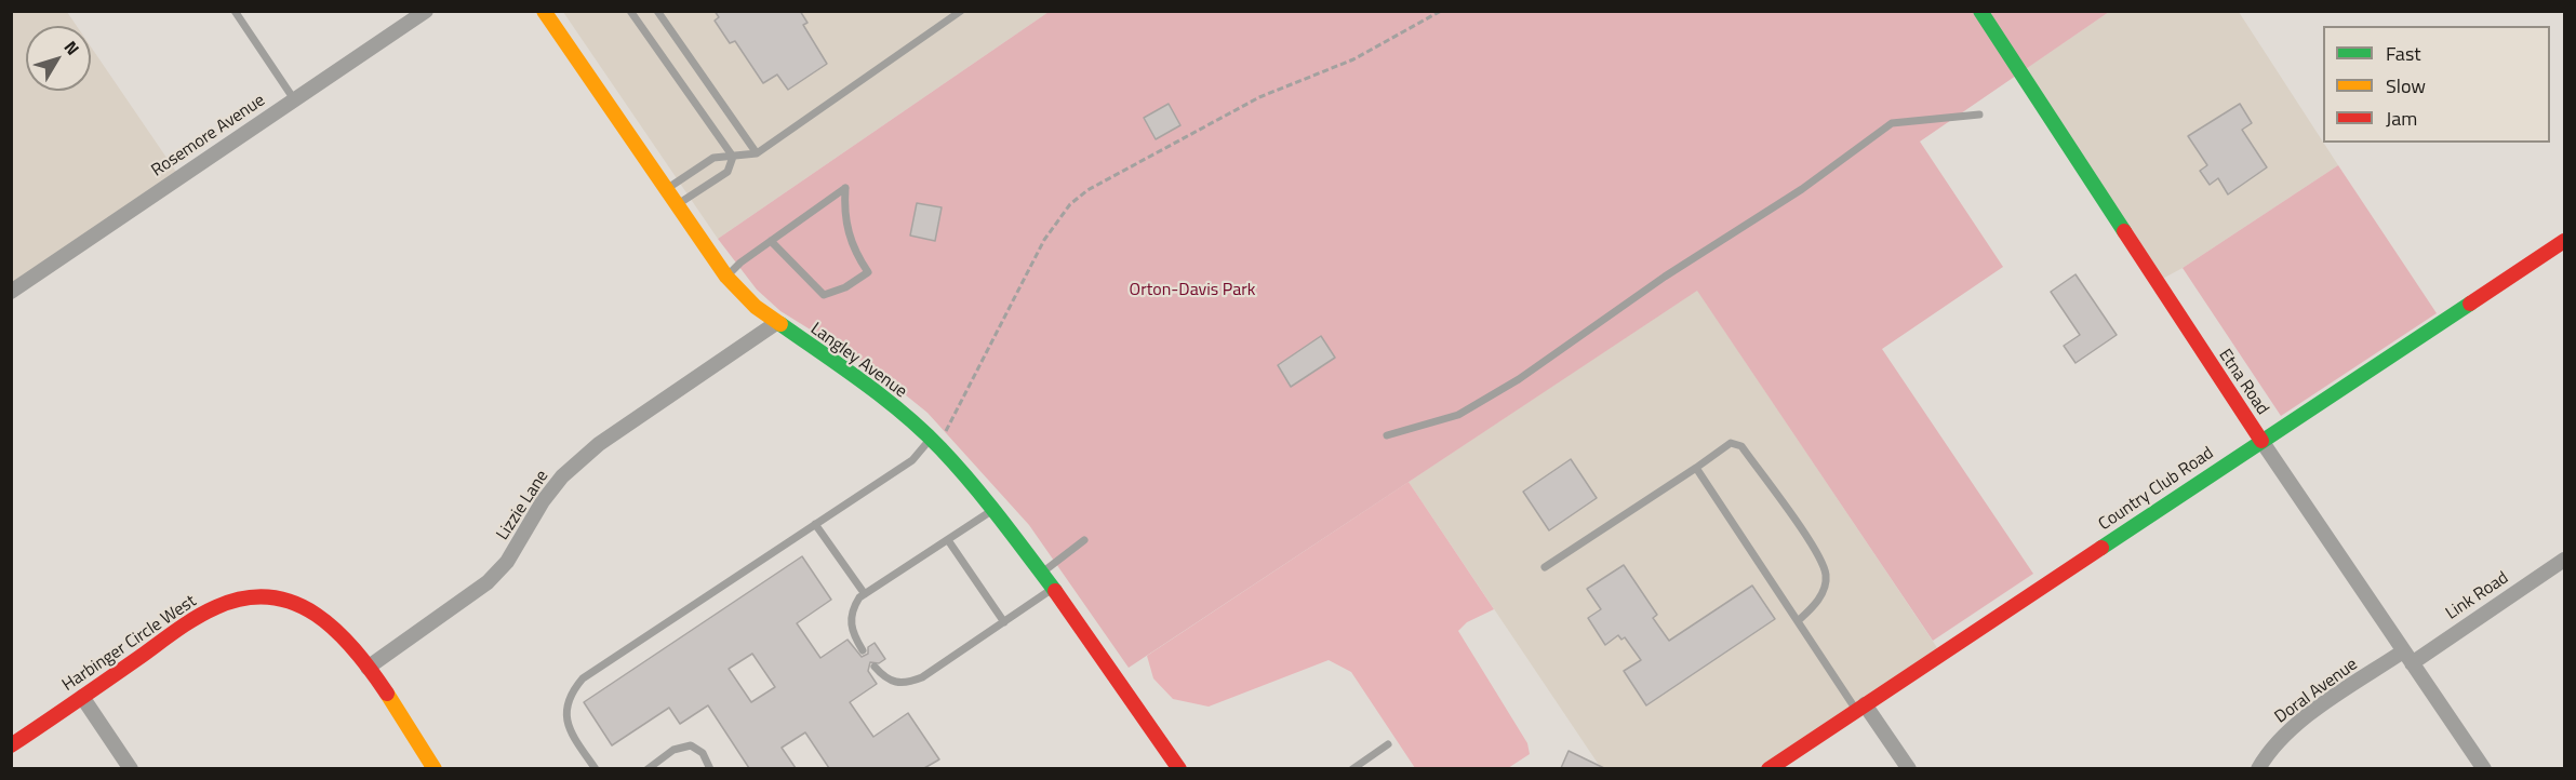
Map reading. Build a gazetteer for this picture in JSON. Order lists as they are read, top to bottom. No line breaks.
{"streets":{"street":["Rosemore Avenue","Langley Avenue","Etna Road","Country Club Road","Lizzie Lane","Link Road","Harbinger Circle West","Doral Avenue"]},"crossings":[["Langley Avenue","Lizzie Lane"],["Etna Road","Country Club Road"],["Etna Road","Link Road"],["Etna Road","Doral Avenue"],["Lizzie Lane","Harbinger Circle West"],["Link Road","Doral Avenue"]],"parks":["Orton-Davis Park"],"legend":["Fast","Slow","Jam"],"north":"top right"}
